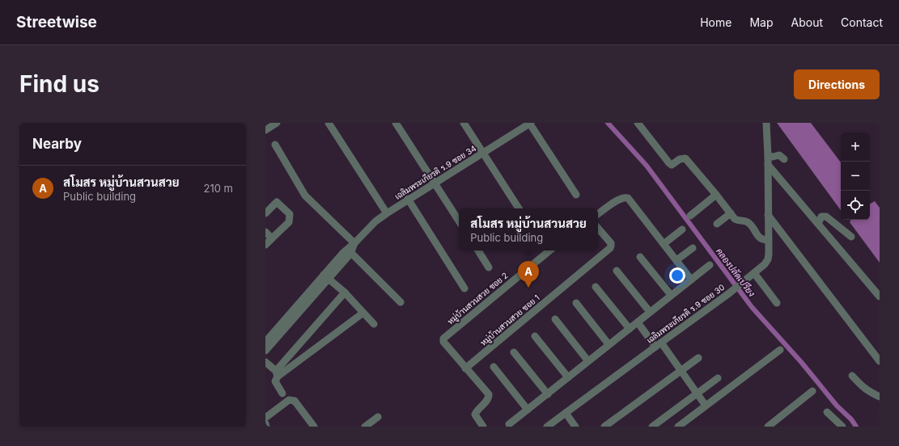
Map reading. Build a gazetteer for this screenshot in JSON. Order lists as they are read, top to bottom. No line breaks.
{"streets":{"street":["เฉลิมพระเกียรติ ร.9 ซอย 34","หมู่บ้านสวนสวย ซอย 2","เฉลิมพระเกียรติ ร.9 ซอย 30","หมู่บ้านสวนสวย ซอย 1"]},"crossings":[["หมู่บ้านสวนสวย ซอย 2","หมู่บ้านสวนสวย ซอย 1"]],"water":["คลองปลัดเปรียง"],"page":{"header":"Streetwise","nav":["Home","Map","About","Contact"],"buttons":"Directions","title":"Find us","heading":"Nearby","map_buttons":["+","−"],"list":[{"mark":"A","name":"สโมสร หมู่บ้านสวนสวย","note":"Public building","value":"210 m"}],"popup":["สโมสร หมู่บ้านสวนสวย","Public building"],"pins":"A"}}
